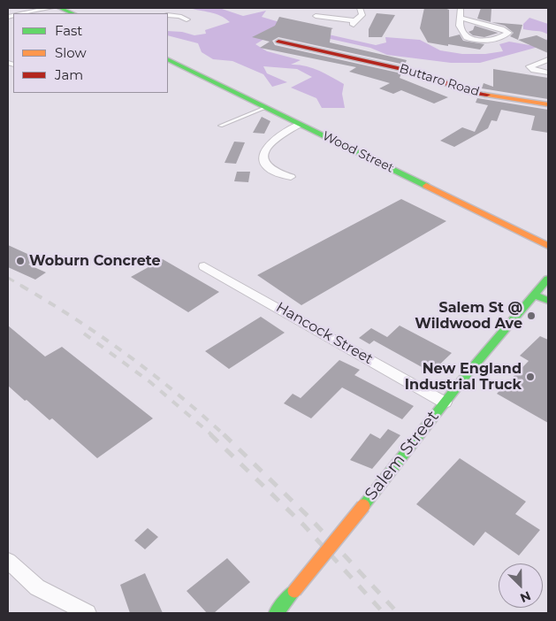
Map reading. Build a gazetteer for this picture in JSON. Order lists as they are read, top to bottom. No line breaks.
{"streets":{"street":["Buttaro Road","Wood Street","Hancock Street","Salem Street"]},"crossings":[["Hancock Street","Salem Street"]],"places":["Woburn Concrete","Salem St @ Wildwood Ave","New England Industrial Truck"],"legend":["Fast","Slow","Jam"],"north":"bottom right"}
